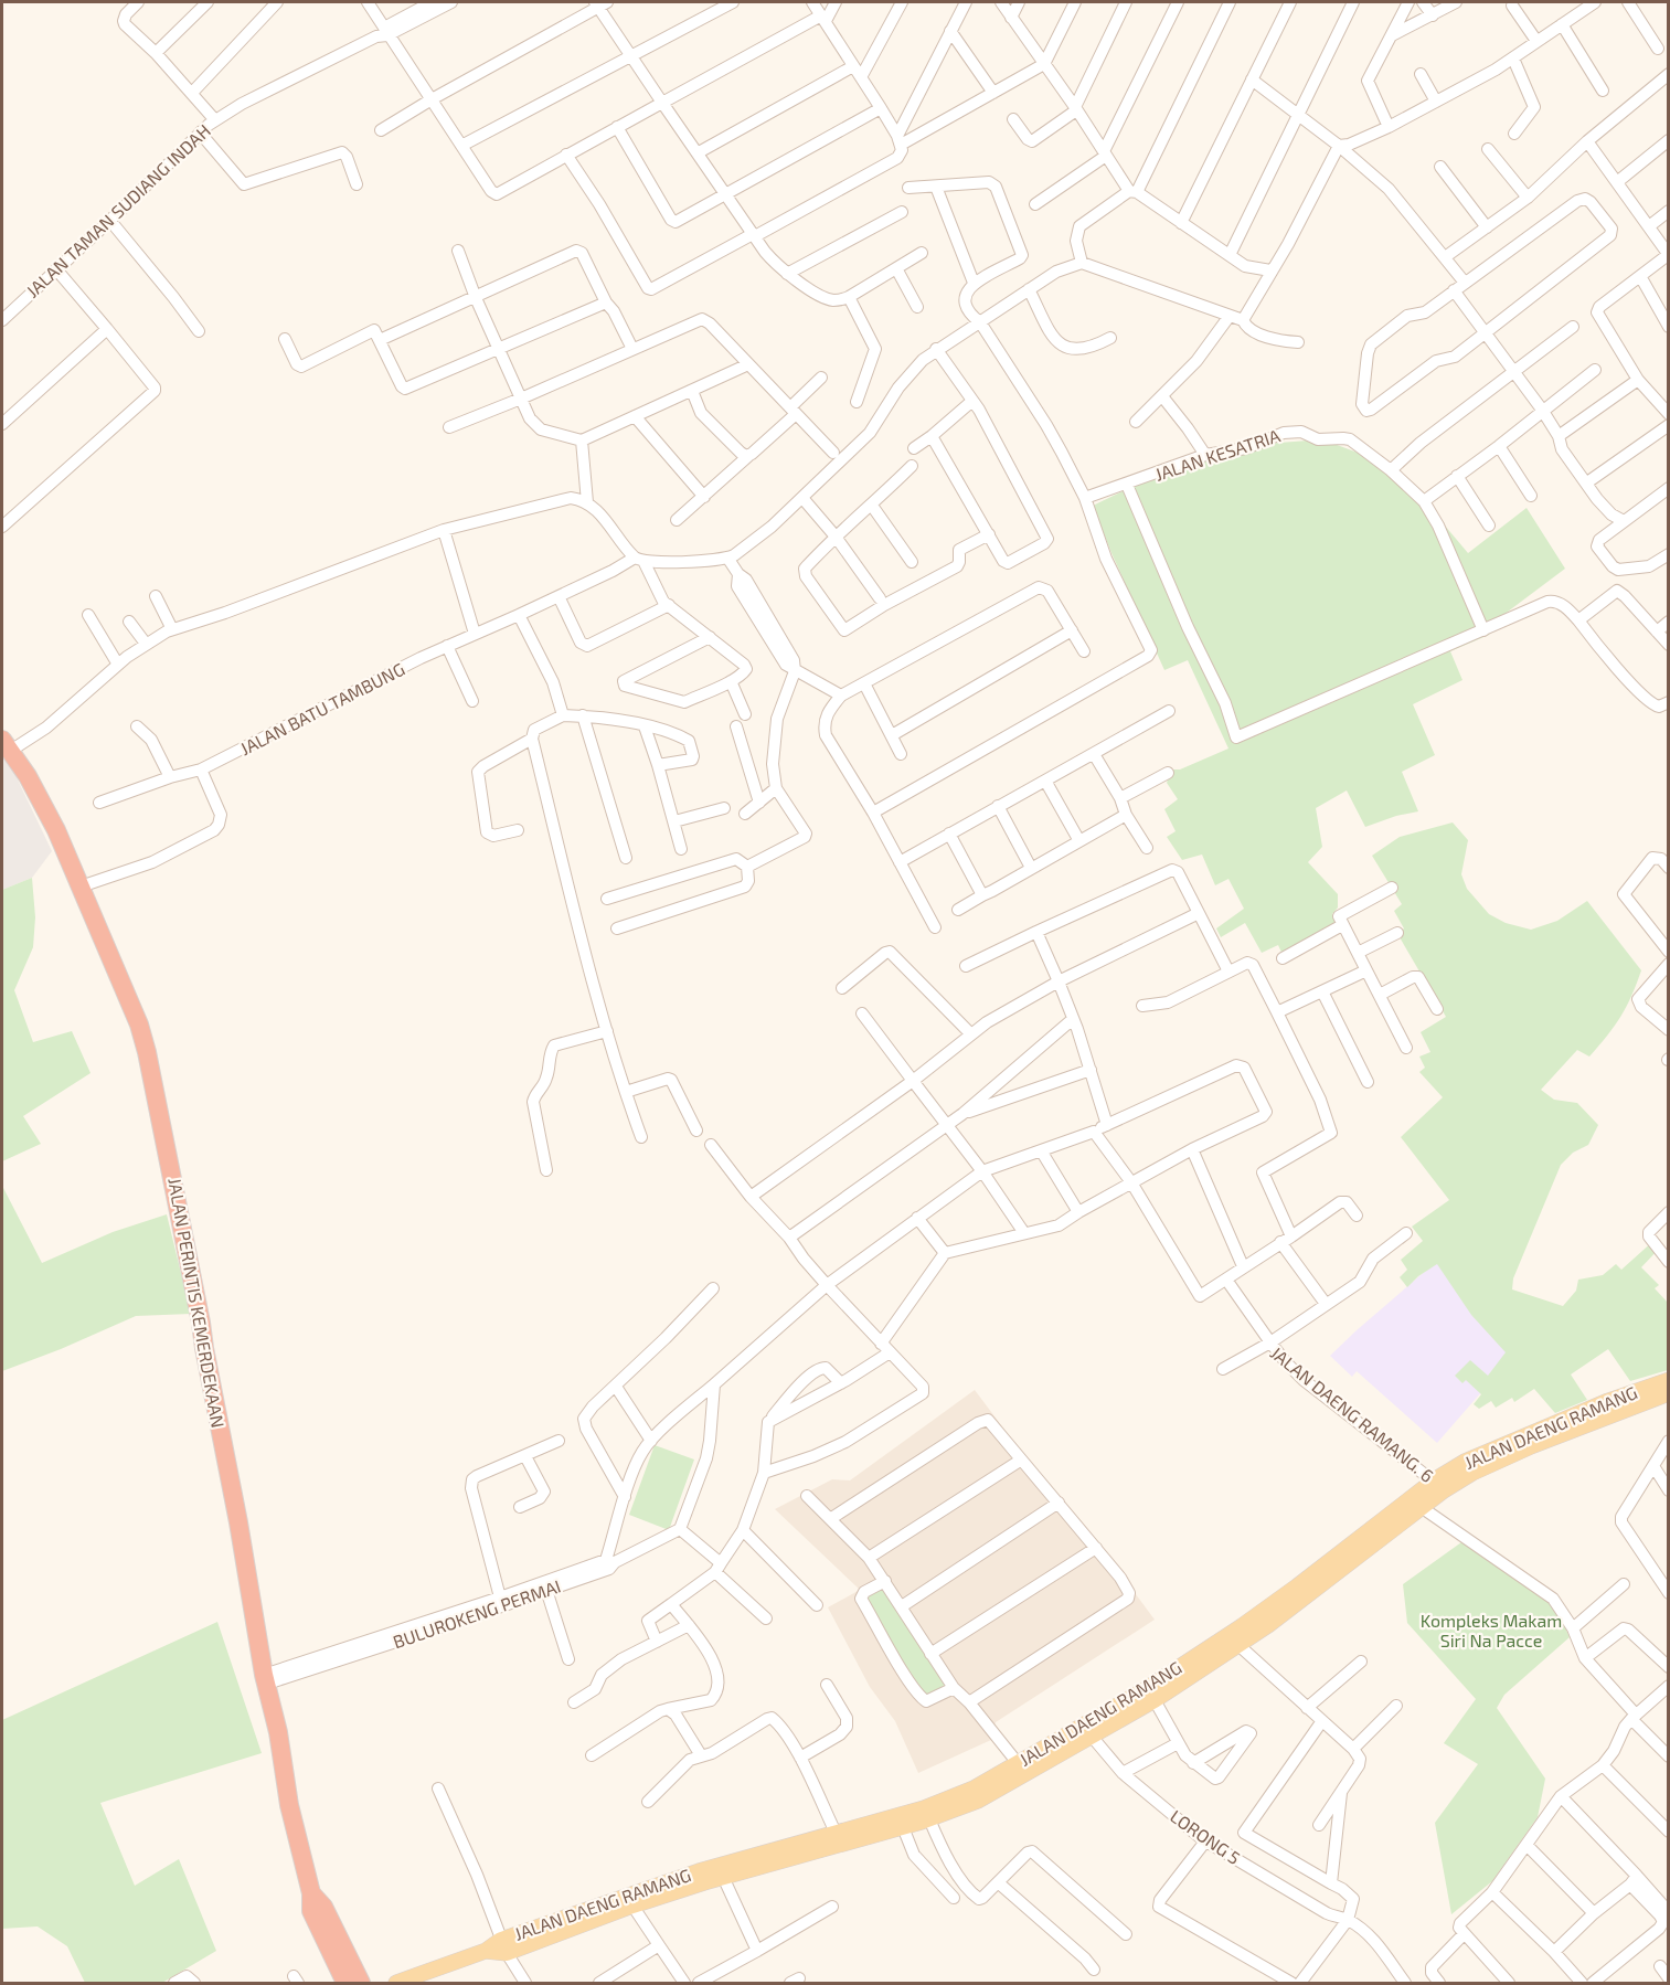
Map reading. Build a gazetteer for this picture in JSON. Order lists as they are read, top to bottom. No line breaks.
{"streets":{"highway":["JALAN PERINTIS KEMERDEKAAN"],"main road":["JALAN DAENG RAMANG"],"street":["JALAN TAMAN SUDIANG INDAH","JALAN KESATRIA","JALAN BATU TAMBUNG","JALAN DAENG RAMANG. 6","BULUROKENG PERMAI","LORONG 5"]},"crossings":[["JALAN PERINTIS KEMERDEKAAN","BULUROKENG PERMAI"],["JALAN DAENG RAMANG. 6","JALAN DAENG RAMANG"],["JALAN DAENG RAMANG","LORONG 5"]],"parks":["Kompleks Makam Siri Na Pacce"]}
